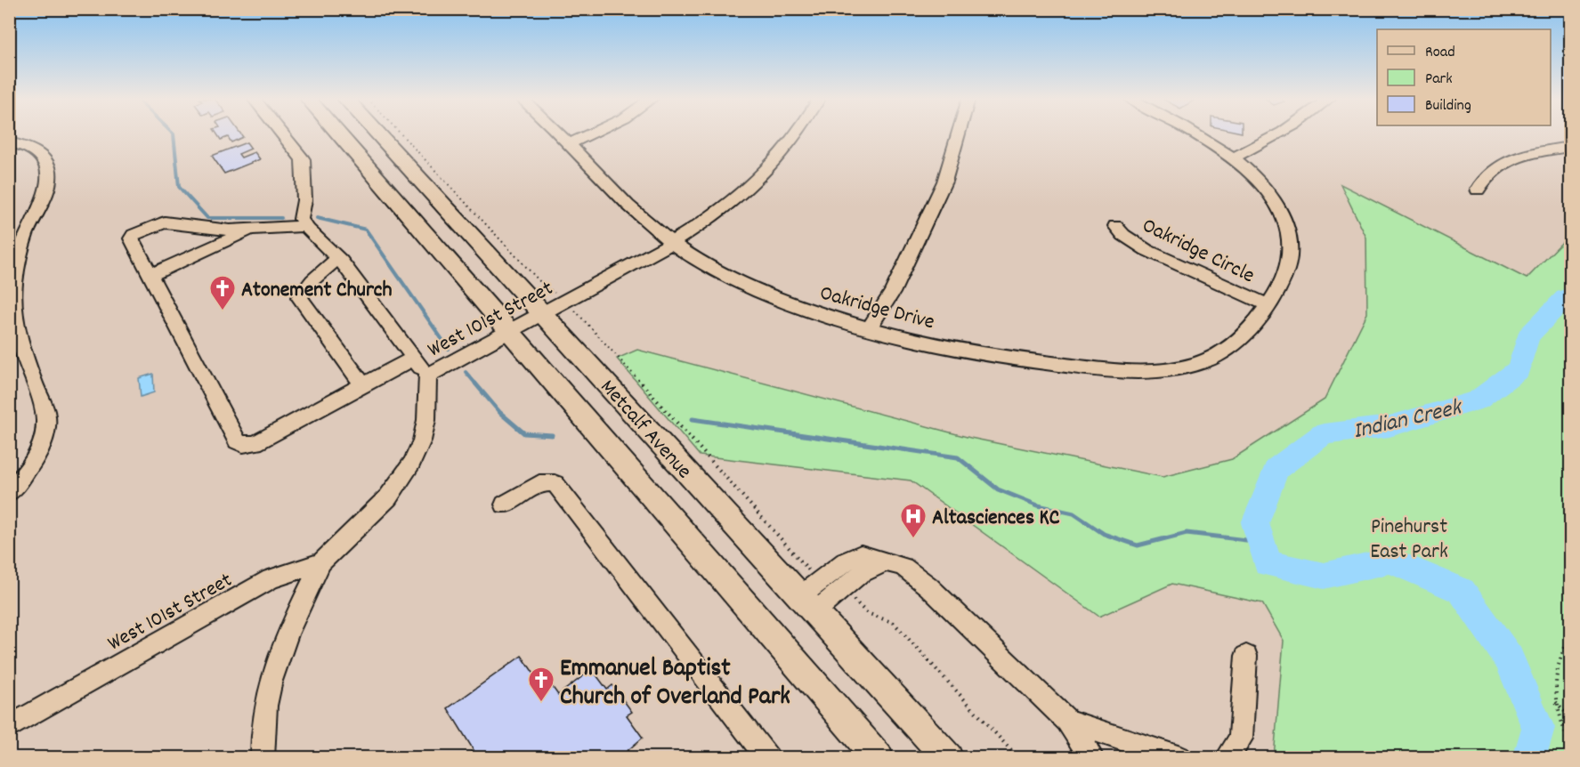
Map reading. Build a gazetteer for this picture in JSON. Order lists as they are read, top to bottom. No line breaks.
{"streets":{"main road":["Metcalf Avenue"],"street":["Oakridge Circle","Oakridge Drive","West 101st Street"]},"crossings":[["Oakridge Circle","Oakridge Drive"],["Oakridge Drive","West 101st Street"],["West 101st Street","Metcalf Avenue"]],"water":["Indian Creek"],"parks":["Pinehurst East Park"],"places":{"church":["Atonement Church","Emmanuel Baptist Church of Overland Park"],"hospital":["Altasciences KC"]},"legend":["Road","Park","Building"]}
